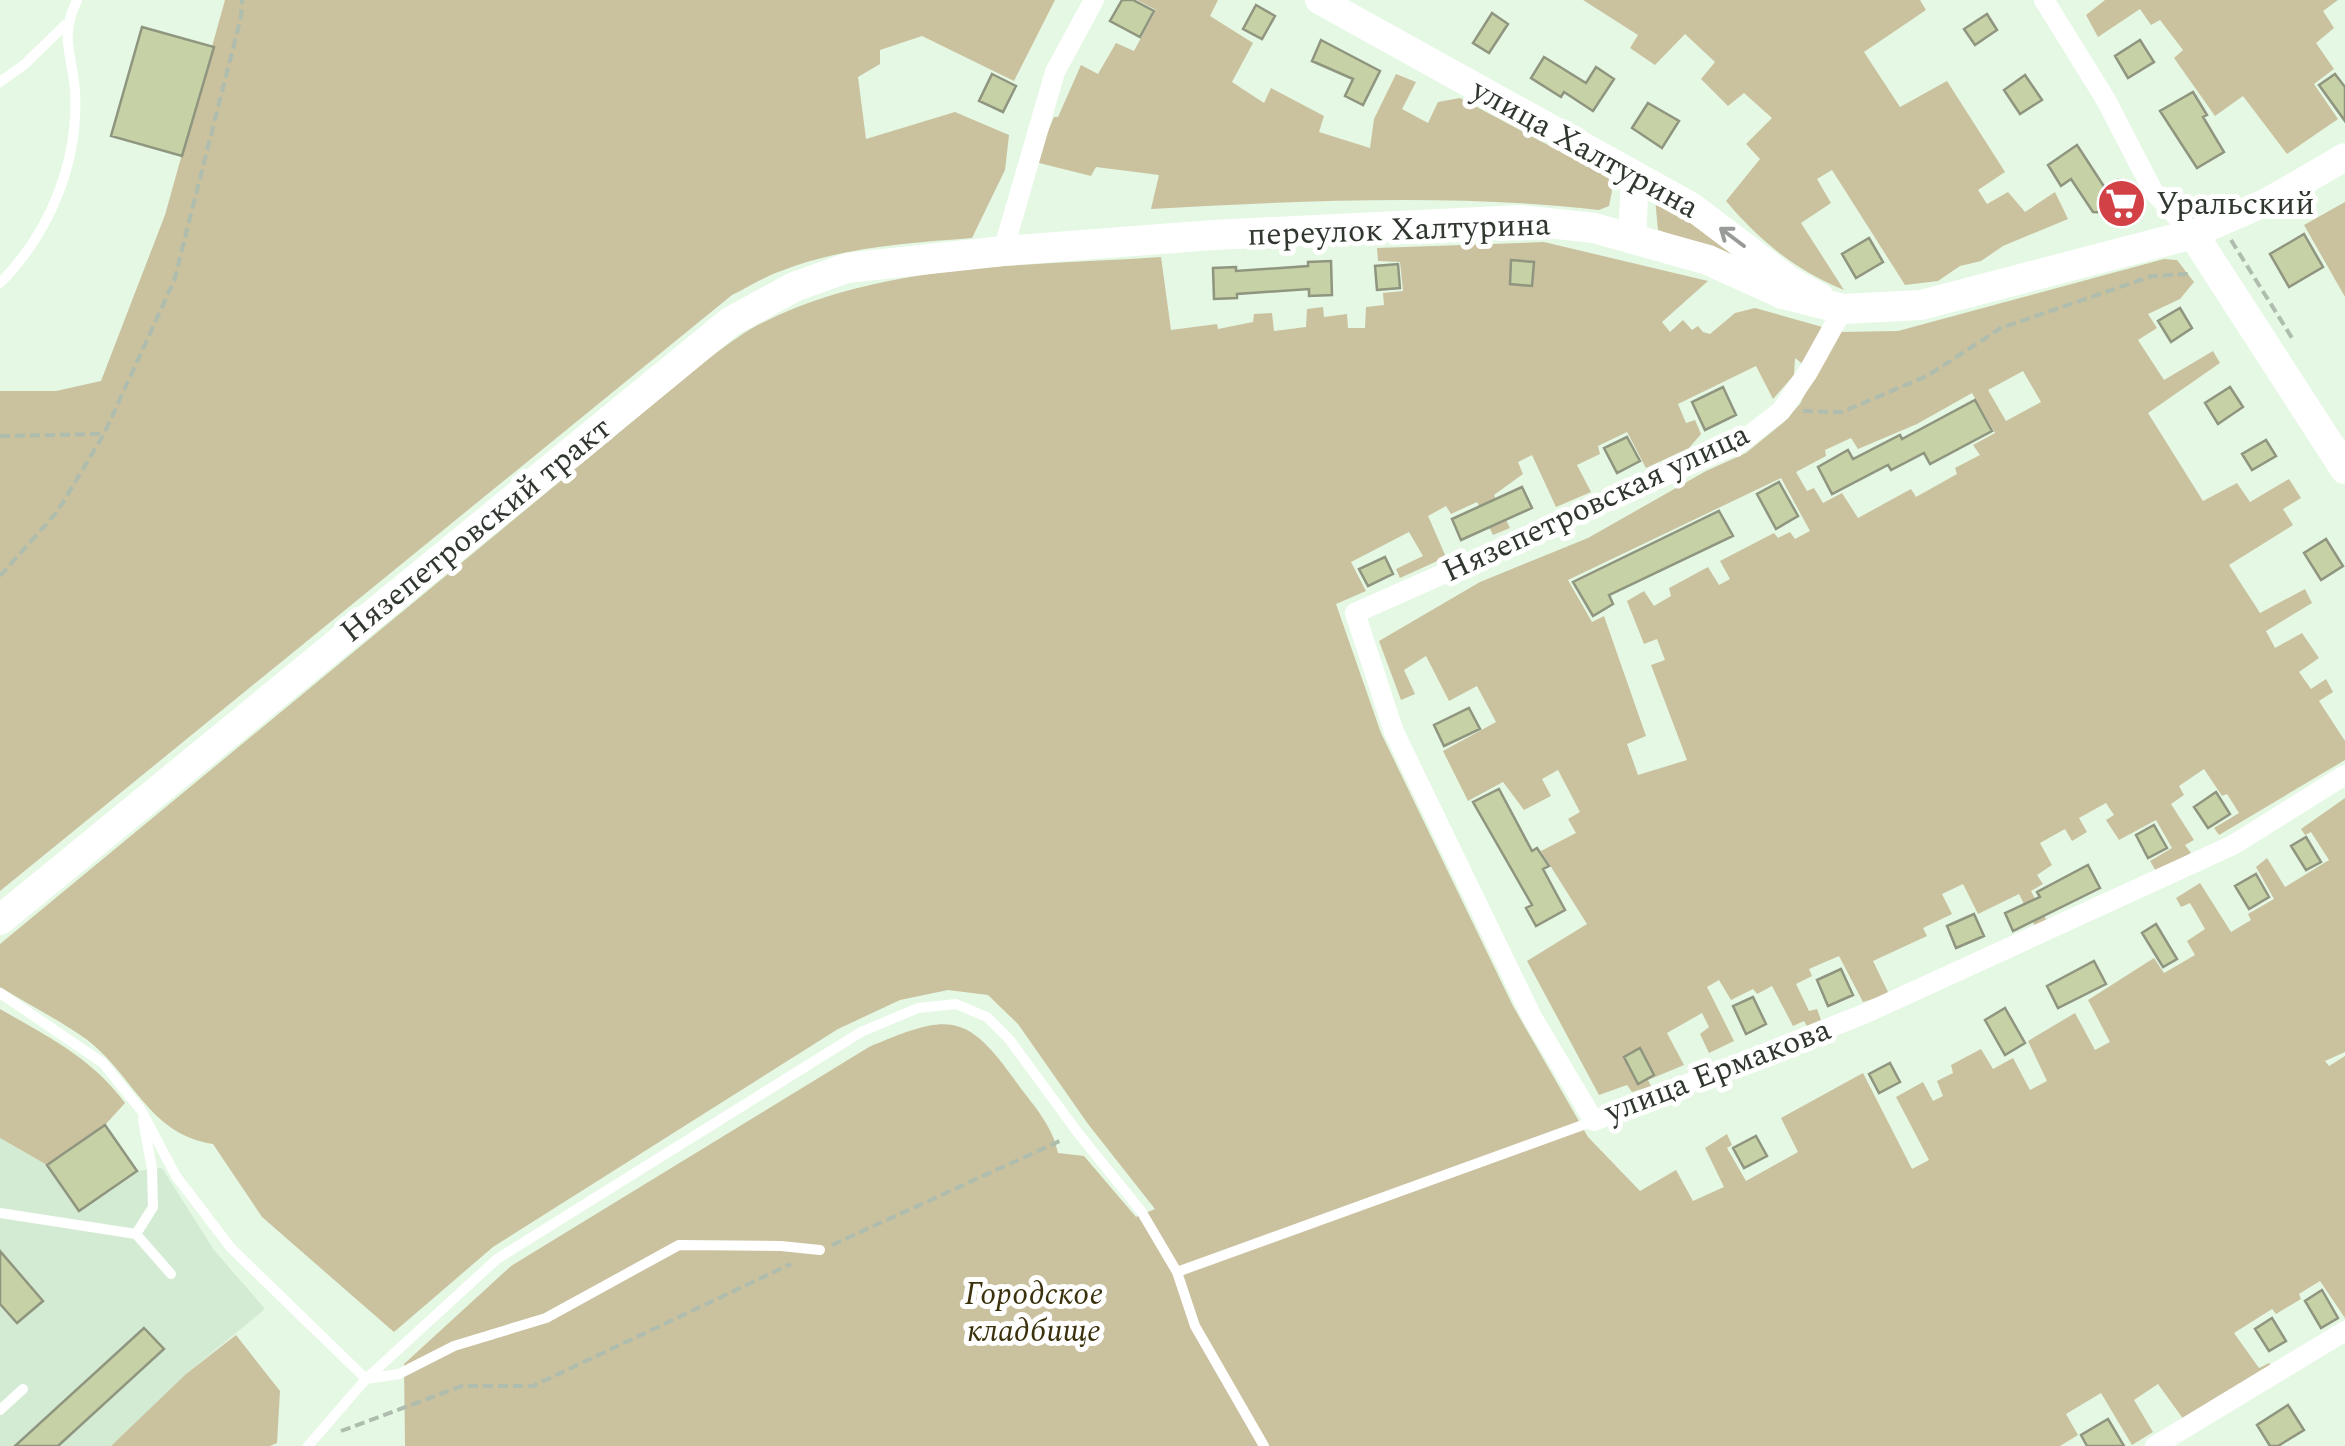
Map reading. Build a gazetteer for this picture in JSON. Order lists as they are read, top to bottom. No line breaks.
{"streets":{"main road":["переулок Халтурина","Нязепетровский тракт"],"street":["улица Халтурина","Нязепетровская улица","улица Ермакова"]},"crossings":[["улица Халтурина","переулок Халтурина"],["улица Халтурина","Нязепетровская улица"],["переулок Халтурина","Нязепетровская улица"],["переулок Халтурина","Нязепетровский тракт"],["Нязепетровская улица","улица Ермакова"]],"one_way":["улица Халтурина"],"parks":["Городское кладбище"],"places":{"supermarket":["Уральский"]}}
